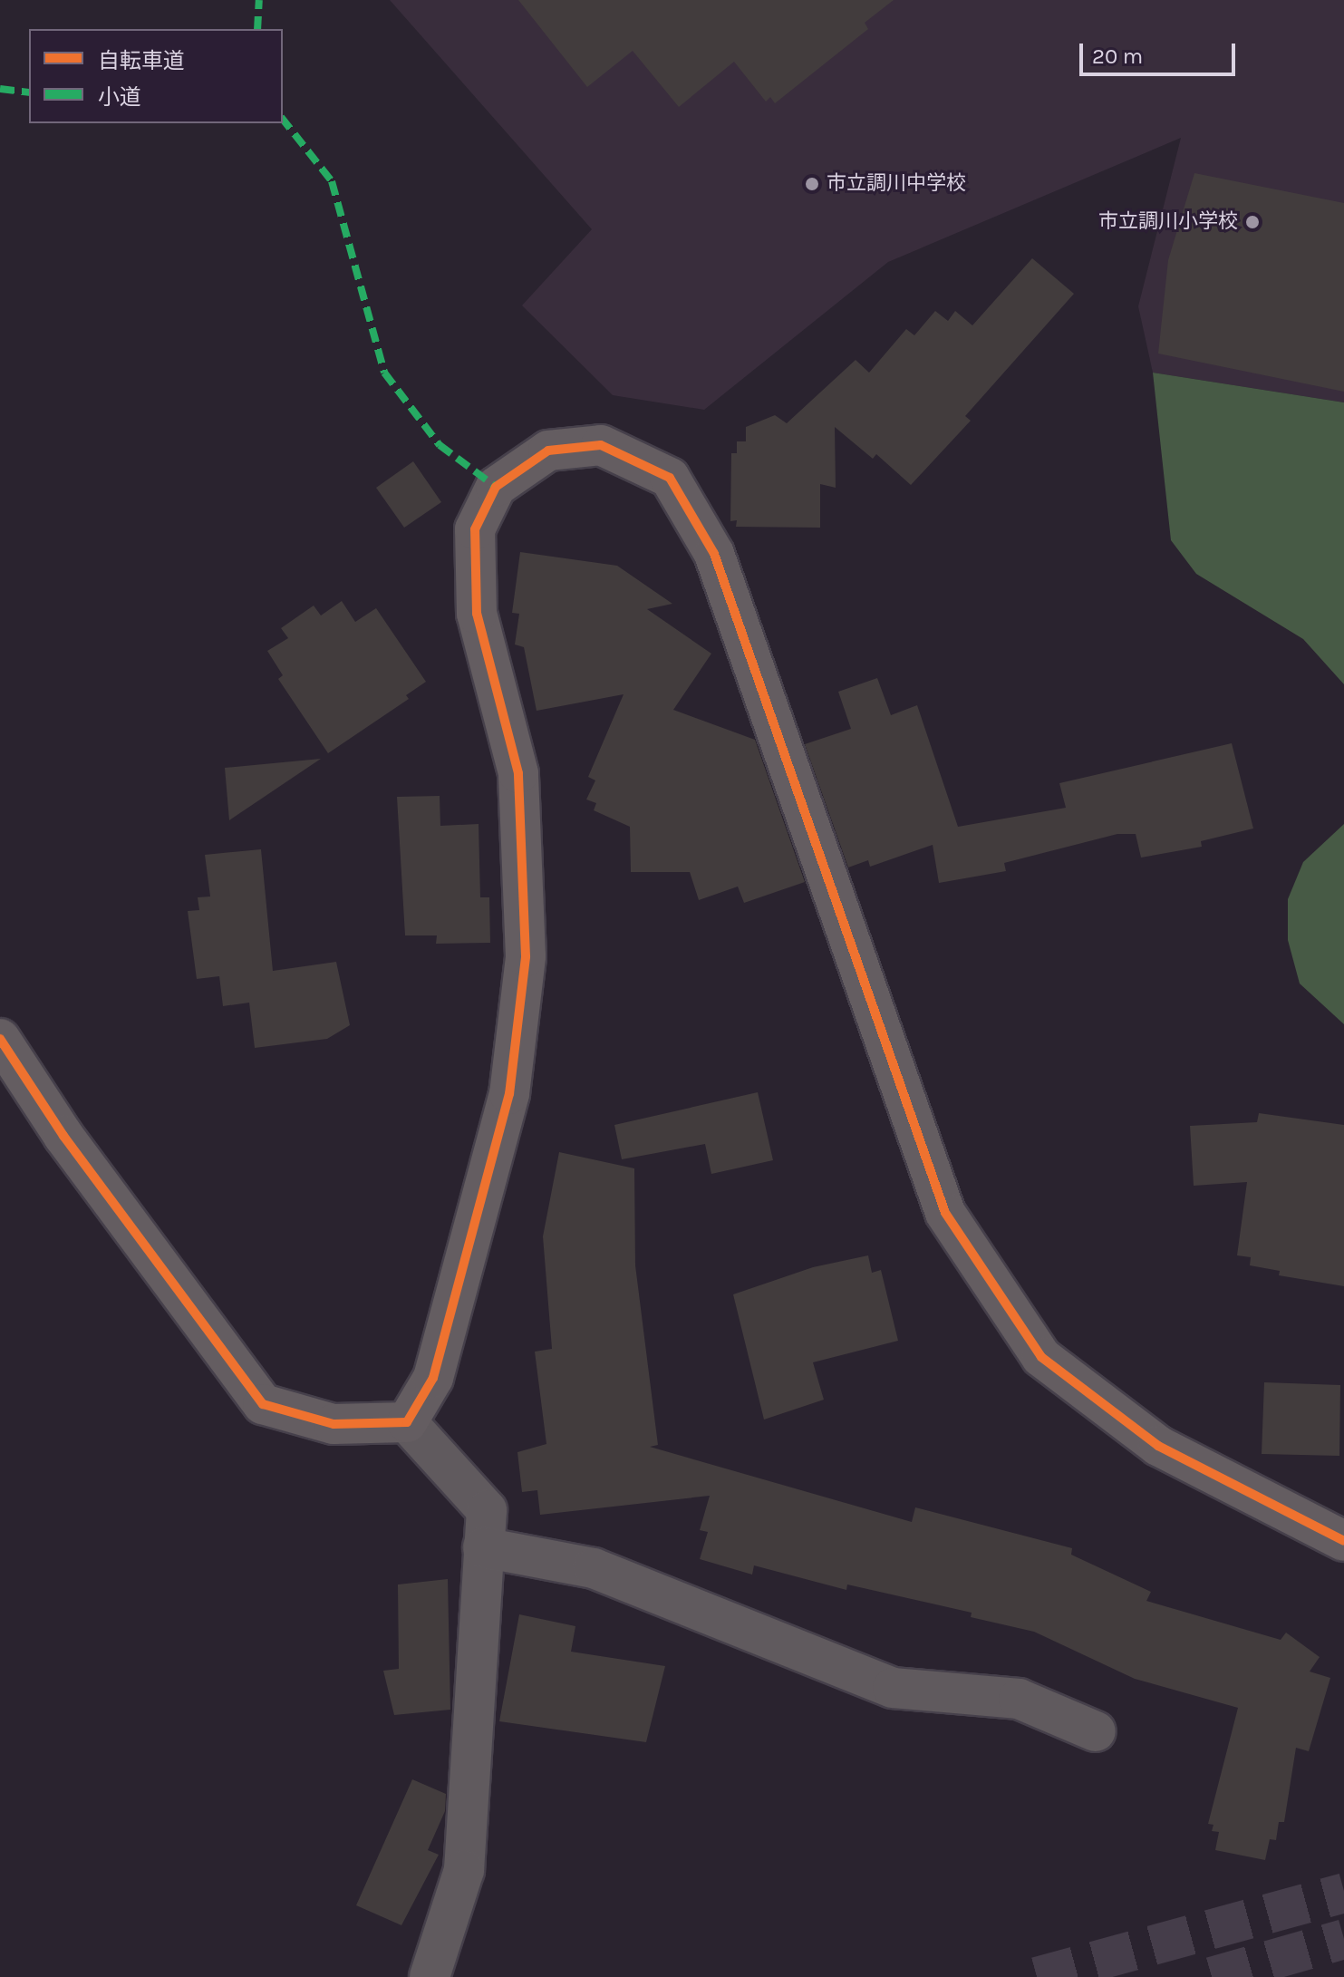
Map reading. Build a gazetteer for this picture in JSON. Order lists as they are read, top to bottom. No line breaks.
{"places":["市立調川中学校","市立調川小学校"],"legend":["自転車道","小道"],"scale_bar":"20 m"}
